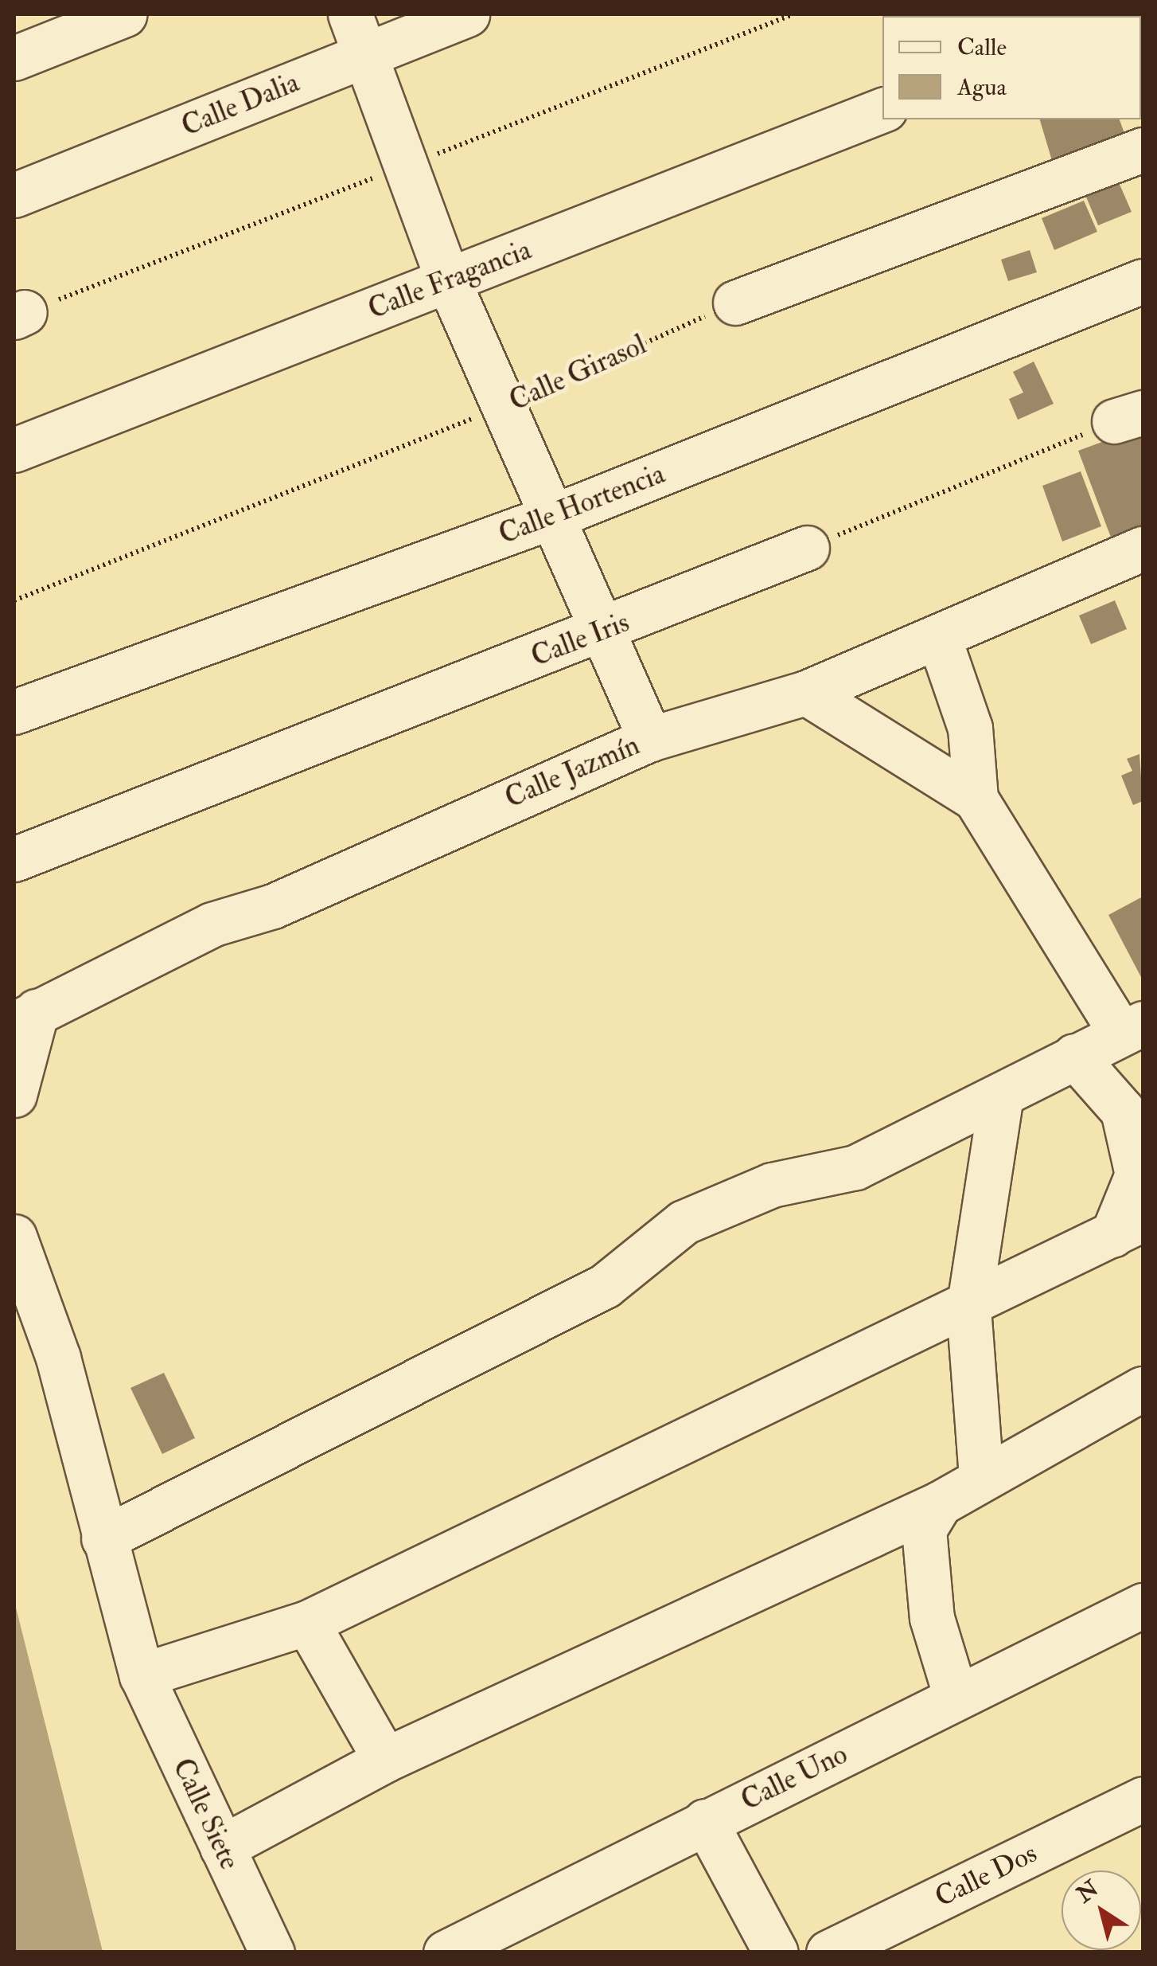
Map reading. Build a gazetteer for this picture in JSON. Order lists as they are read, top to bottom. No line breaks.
{"streets":{"street":["Calle Dalia","Calle Fragancia","Calle Hortencia","Calle Iris","Calle Jazmín","Calle Uno","Calle Siete","Calle Dos"],"path":["Calle Girasol"]},"legend":["Calle","Agua"],"north":"top left"}
